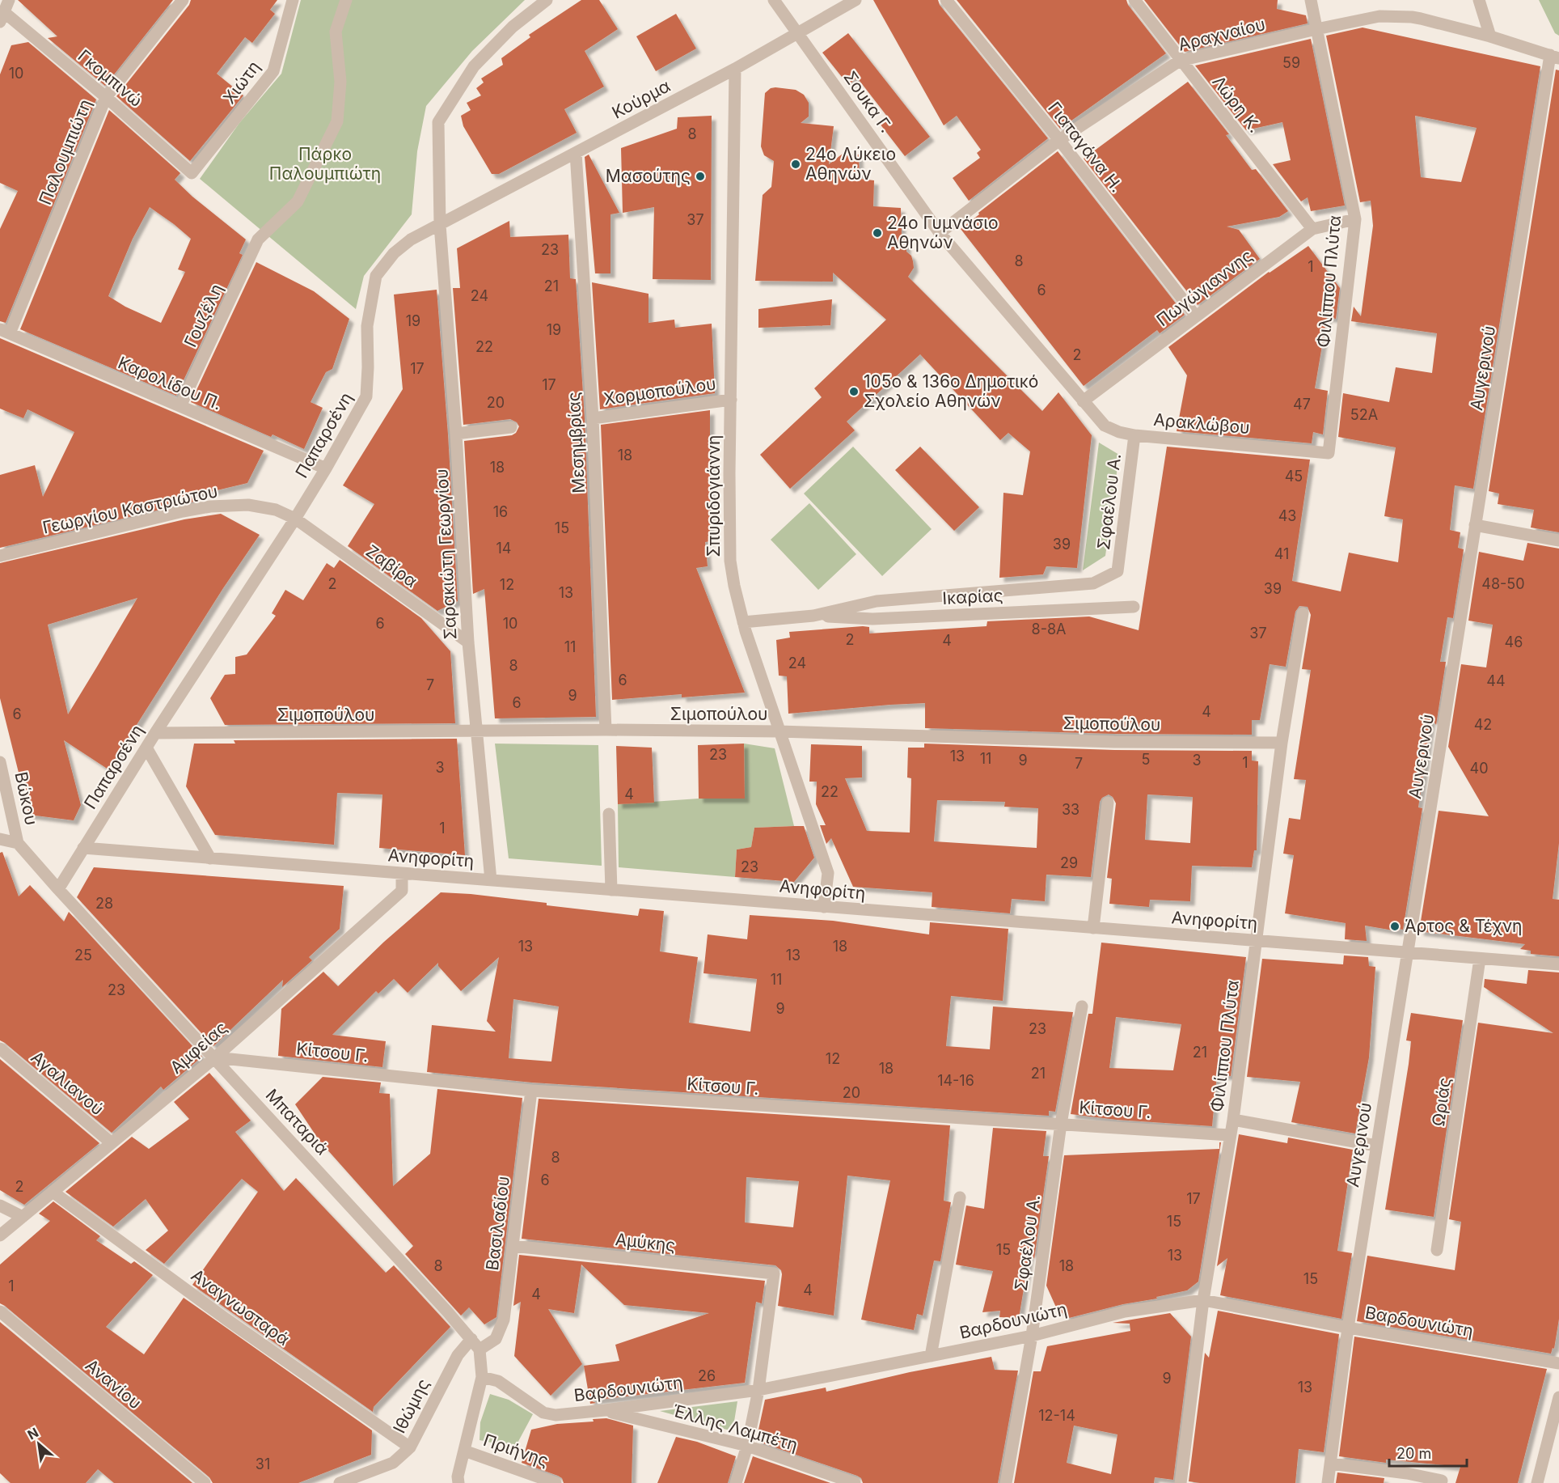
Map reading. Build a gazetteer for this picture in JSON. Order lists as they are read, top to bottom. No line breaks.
{"streets":{"street":["Αραχναίου","Γκομπινώ","Χιώτη","Κούρμα","Σουκα Γ.","Λώρη Κ.","Γιαταγάνα Η.","Παλουμπιώτη","Φιλίππου Πλύτα","Πωγώγιαννης","Γουζέλη","Αυγερινού","Καρολίδου Π.","Χορμοπούλου","Αρακλώβου","Παπαρσένη","Μεσημβρίας","Σπυριδογιάννη","Σφαέλου Α.","Γεωργίου Καστριώτου","Σαρακιώτη Γεωργίου","Ζαβίρα","Ικαρίας","Σιμοπούλου","Βώκου","Ανηφορίτη","Αμφείας","Κίτσου Γ.","Αγαλιανού","Ωριάς","Μπαταριά","Βασιλαδίου","Αμύκης","Αναγνωσταρά","Βαρδουνιώτη","Ανανίου","Ιθώμης","Έλλης Λαμπέτη","Πριήνης"]},"crossings":[["Αραχναίου","Σουκα Γ."],["Αραχναίου","Λώρη Κ."],["Αραχναίου","Γιαταγάνα Η."],["Αραχναίου","Φιλίππου Πλύτα"],["Αραχναίου","Αυγερινού"],["Γκομπινώ","Χιώτη"],["Γκομπινώ","Παλουμπιώτη"],["Κούρμα","Σουκα Γ."],["Κούρμα","Παπαρσένη"],["Κούρμα","Μεσημβρίας"],["Κούρμα","Σπυριδογιάννη"],["Κούρμα","Σαρακιώτη Γεωργίου"],["Σουκα Γ.","Πωγώγιαννης"],["Σουκα Γ.","Αρακλώβου"],["Λώρη Κ.","Πωγώγιαννης"],["Γιαταγάνα Η.","Πωγώγιαννης"],["Παλουμπιώτη","Καρολίδου Π."],["Φιλίππου Πλύτα","Πωγώγιαννης"],["Φιλίππου Πλύτα","Αρακλώβου"],["Φιλίππου Πλύτα","Σιμοπούλου"],["Φιλίππου Πλύτα","Ανηφορίτη"],["Φιλίππου Πλύτα","Κίτσου Γ."],["Φιλίππου Πλύτα","Βαρδουνιώτη"],["Πωγώγιαννης","Αρακλώβου"],["Γουζέλη","Καρολίδου Π."],["Αυγερινού","Ανηφορίτη"],["Αυγερινού","Βαρδουνιώτη"],["Καρολίδου Π.","Παπαρσένη"],["Χορμοπούλου","Μεσημβρίας"],["Χορμοπούλου","Σπυριδογιάννη"],["Αρακλώβου","Σφαέλου Α."],["Παπαρσένη","Γεωργίου Καστριώτου"],["Παπαρσένη","Σαρακιώτη Γεωργίου"],["Παπαρσένη","Ζαβίρα"],["Παπαρσένη","Σιμοπούλου"],["Παπαρσένη","Ανηφορίτη"],["Παπαρσένη","Μπαταριά"],["Μεσημβρίας","Σιμοπούλου"],["Σπυριδογιάννη","Ικαρίας"],["Σπυριδογιάννη","Σιμοπούλου"],["Σπυριδογιάννη","Ανηφορίτη"],["Σφαέλου Α.","Ικαρίας"],["Σφαέλου Α.","Κίτσου Γ."],["Σφαέλου Α.","Βαρδουνιώτη"],["Γεωργίου Καστριώτου","Ζαβίρα"],["Σαρακιώτη Γεωργίου","Ζαβίρα"],["Σαρακιώτη Γεωργίου","Σιμοπούλου"],["Σαρακιώτη Γεωργίου","Ανηφορίτη"],["Βώκου","Μπαταριά"],["Ανηφορίτη","Αμφείας"],["Ανηφορίτη","Ωριάς"],["Αμφείας","Κίτσου Γ."],["Αμφείας","Αγαλιανού"],["Αμφείας","Μπαταριά"],["Αμφείας","Αναγνωσταρά"],["Κίτσου Γ.","Μπαταριά"],["Κίτσου Γ.","Βασιλαδίου"],["Μπαταριά","Βασιλαδίου"],["Μπαταριά","Ιθώμης"],["Βασιλαδίου","Αμύκης"],["Αμύκης","Βαρδουνιώτη"],["Αναγνωσταρά","Ιθώμης"],["Βαρδουνιώτη","Έλλης Λαμπέτη"]],"parks":["Πάρκο Παλουμπιώτη"],"places":["24ο Λύκειο Αθηνών","Μασούτης","24ο Γυμνάσιο Αθηνών","105ο & 136ο Δημοτικό Σχολείο Αθηνών","Άρτος & Τέχνη"],"house_numbers":["59","10","8","37","23","8","1","21","6","24","19","19","22","2","17","17","20","47","52Α","18","18","45","16","43","15","39","14","41","2","48-50","12","39","13","6","10","8-8Α","37","2","4","46","11","24","8","6","44","7","9","6","4","6","42","23","13","11","5","9","3","1","7","3","40","22","4","33","1","29","23","28","13","18","25","13","11","23","9","23","21","12","18","21","14-16","20","8","6","2","17","15","15","13","8","18","15","1","4","4","26","9","13","12-14","31"],"scale_bar":"20 m","north":"top left"}
